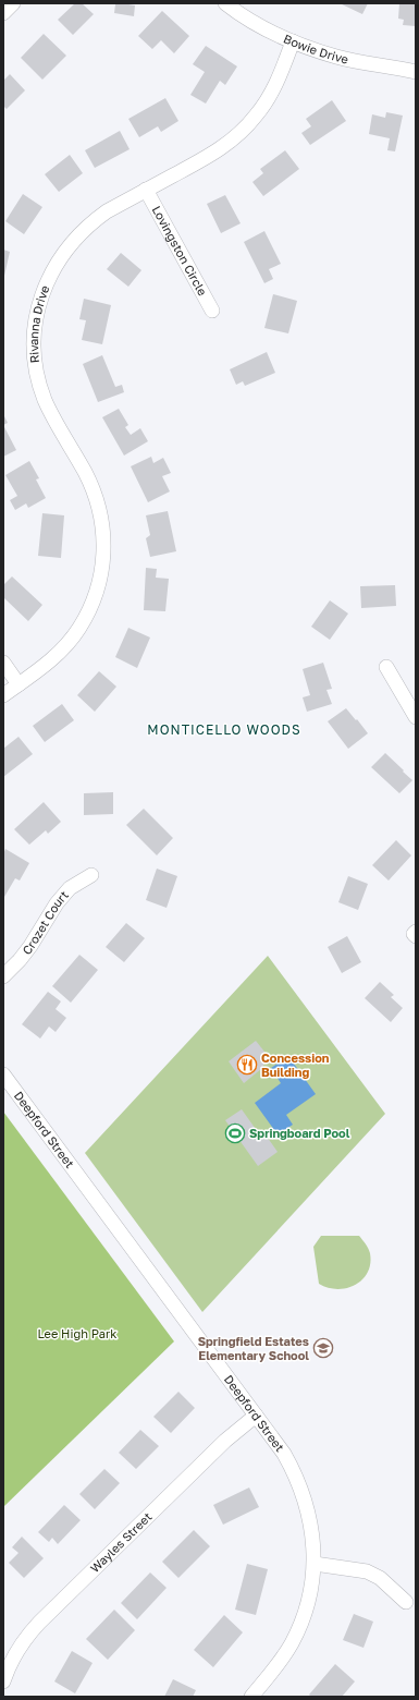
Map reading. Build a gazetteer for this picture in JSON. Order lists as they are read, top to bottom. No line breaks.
{"streets":{"street":["Bowie Drive","Lovingston Circle","Rivanna Drive","Crozet Court","Deepford Street","Wayles Street"]},"crossings":[["Bowie Drive","Rivanna Drive"],["Lovingston Circle","Rivanna Drive"],["Deepford Street","Wayles Street"]],"districts":["MONTICELLO WOODS"],"parks":["Lee High Park"],"places":{"restaurant":["Concession Building"],"sports":["Springboard Pool"],"school or university":["Springfield Estates Elementary School"]}}
